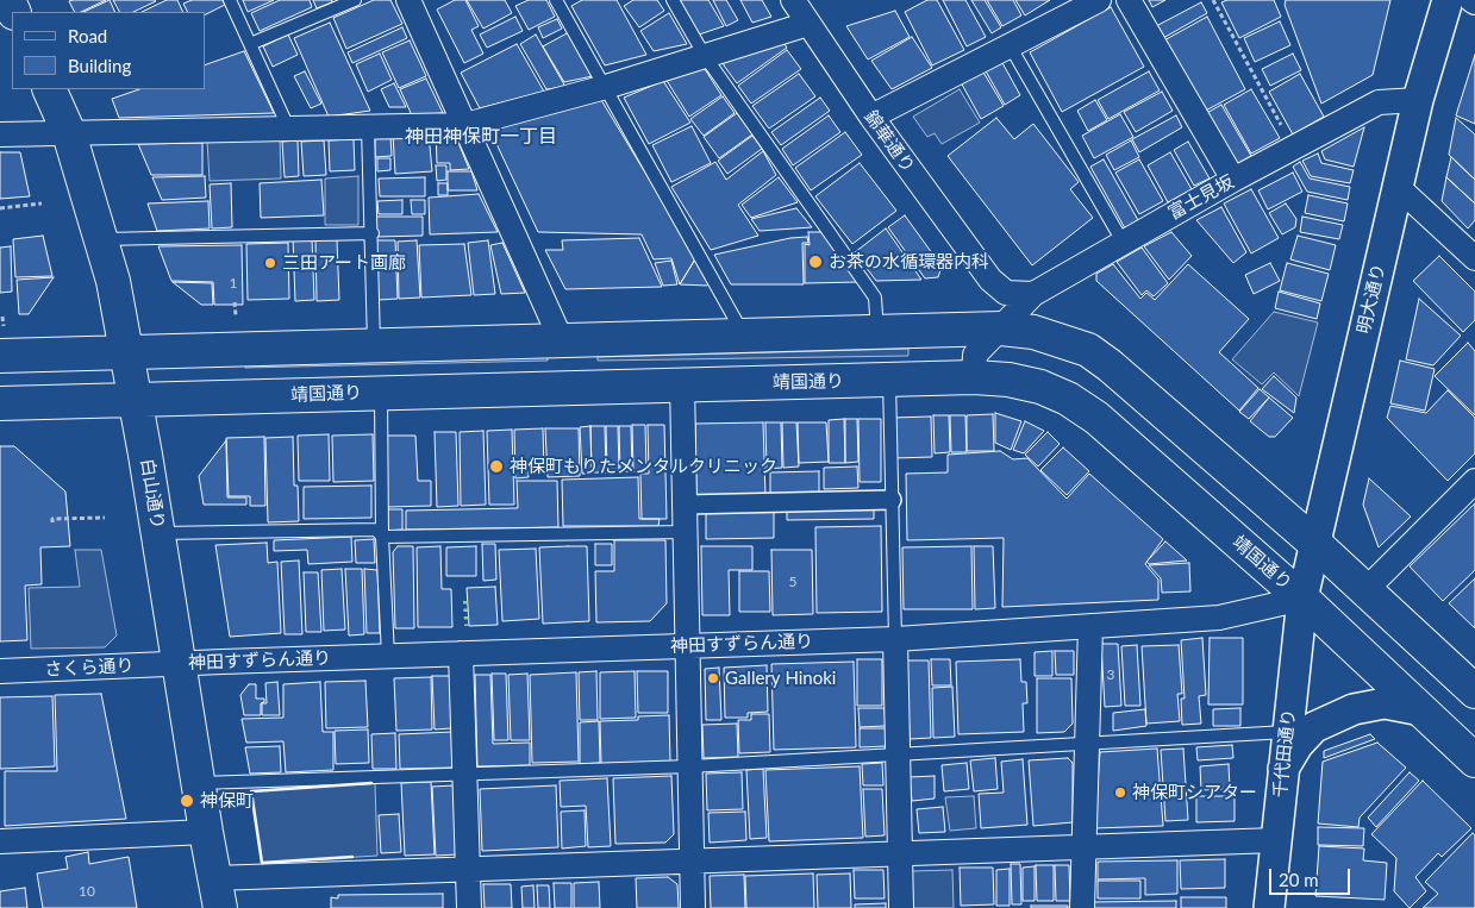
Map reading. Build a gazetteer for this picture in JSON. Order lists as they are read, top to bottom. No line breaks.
{"streets":{"main road":["靖国通り","白山通り"],"street":["錦華通り","富士見坂","明大通り","神田すずらん通り","さくら通り","千代田通り"]},"crossings":[["錦華通り","富士見坂"],["富士見坂","明大通り"],["富士見坂","靖国通り"],["明大通り","靖国通り"],["明大通り","神田すずらん通り"],["明大通り","千代田通り"],["靖国通り","白山通り"],["靖国通り","神田すずらん通り"],["靖国通り","千代田通り"],["白山通り","神田すずらん通り"],["白山通り","さくら通り"],["神田すずらん通り","さくら通り"],["神田すずらん通り","千代田通り"]],"districts":["神田神保町一丁目"],"places":["お茶の水循環器内科","三田アート画廊","神保町もりたメンタルクリニック","Gallery Hinoki","神保町シアター","神保町"],"house_numbers":["1","5","3","10"],"legend":["Road","Building"],"scale_bar":"20 m"}
